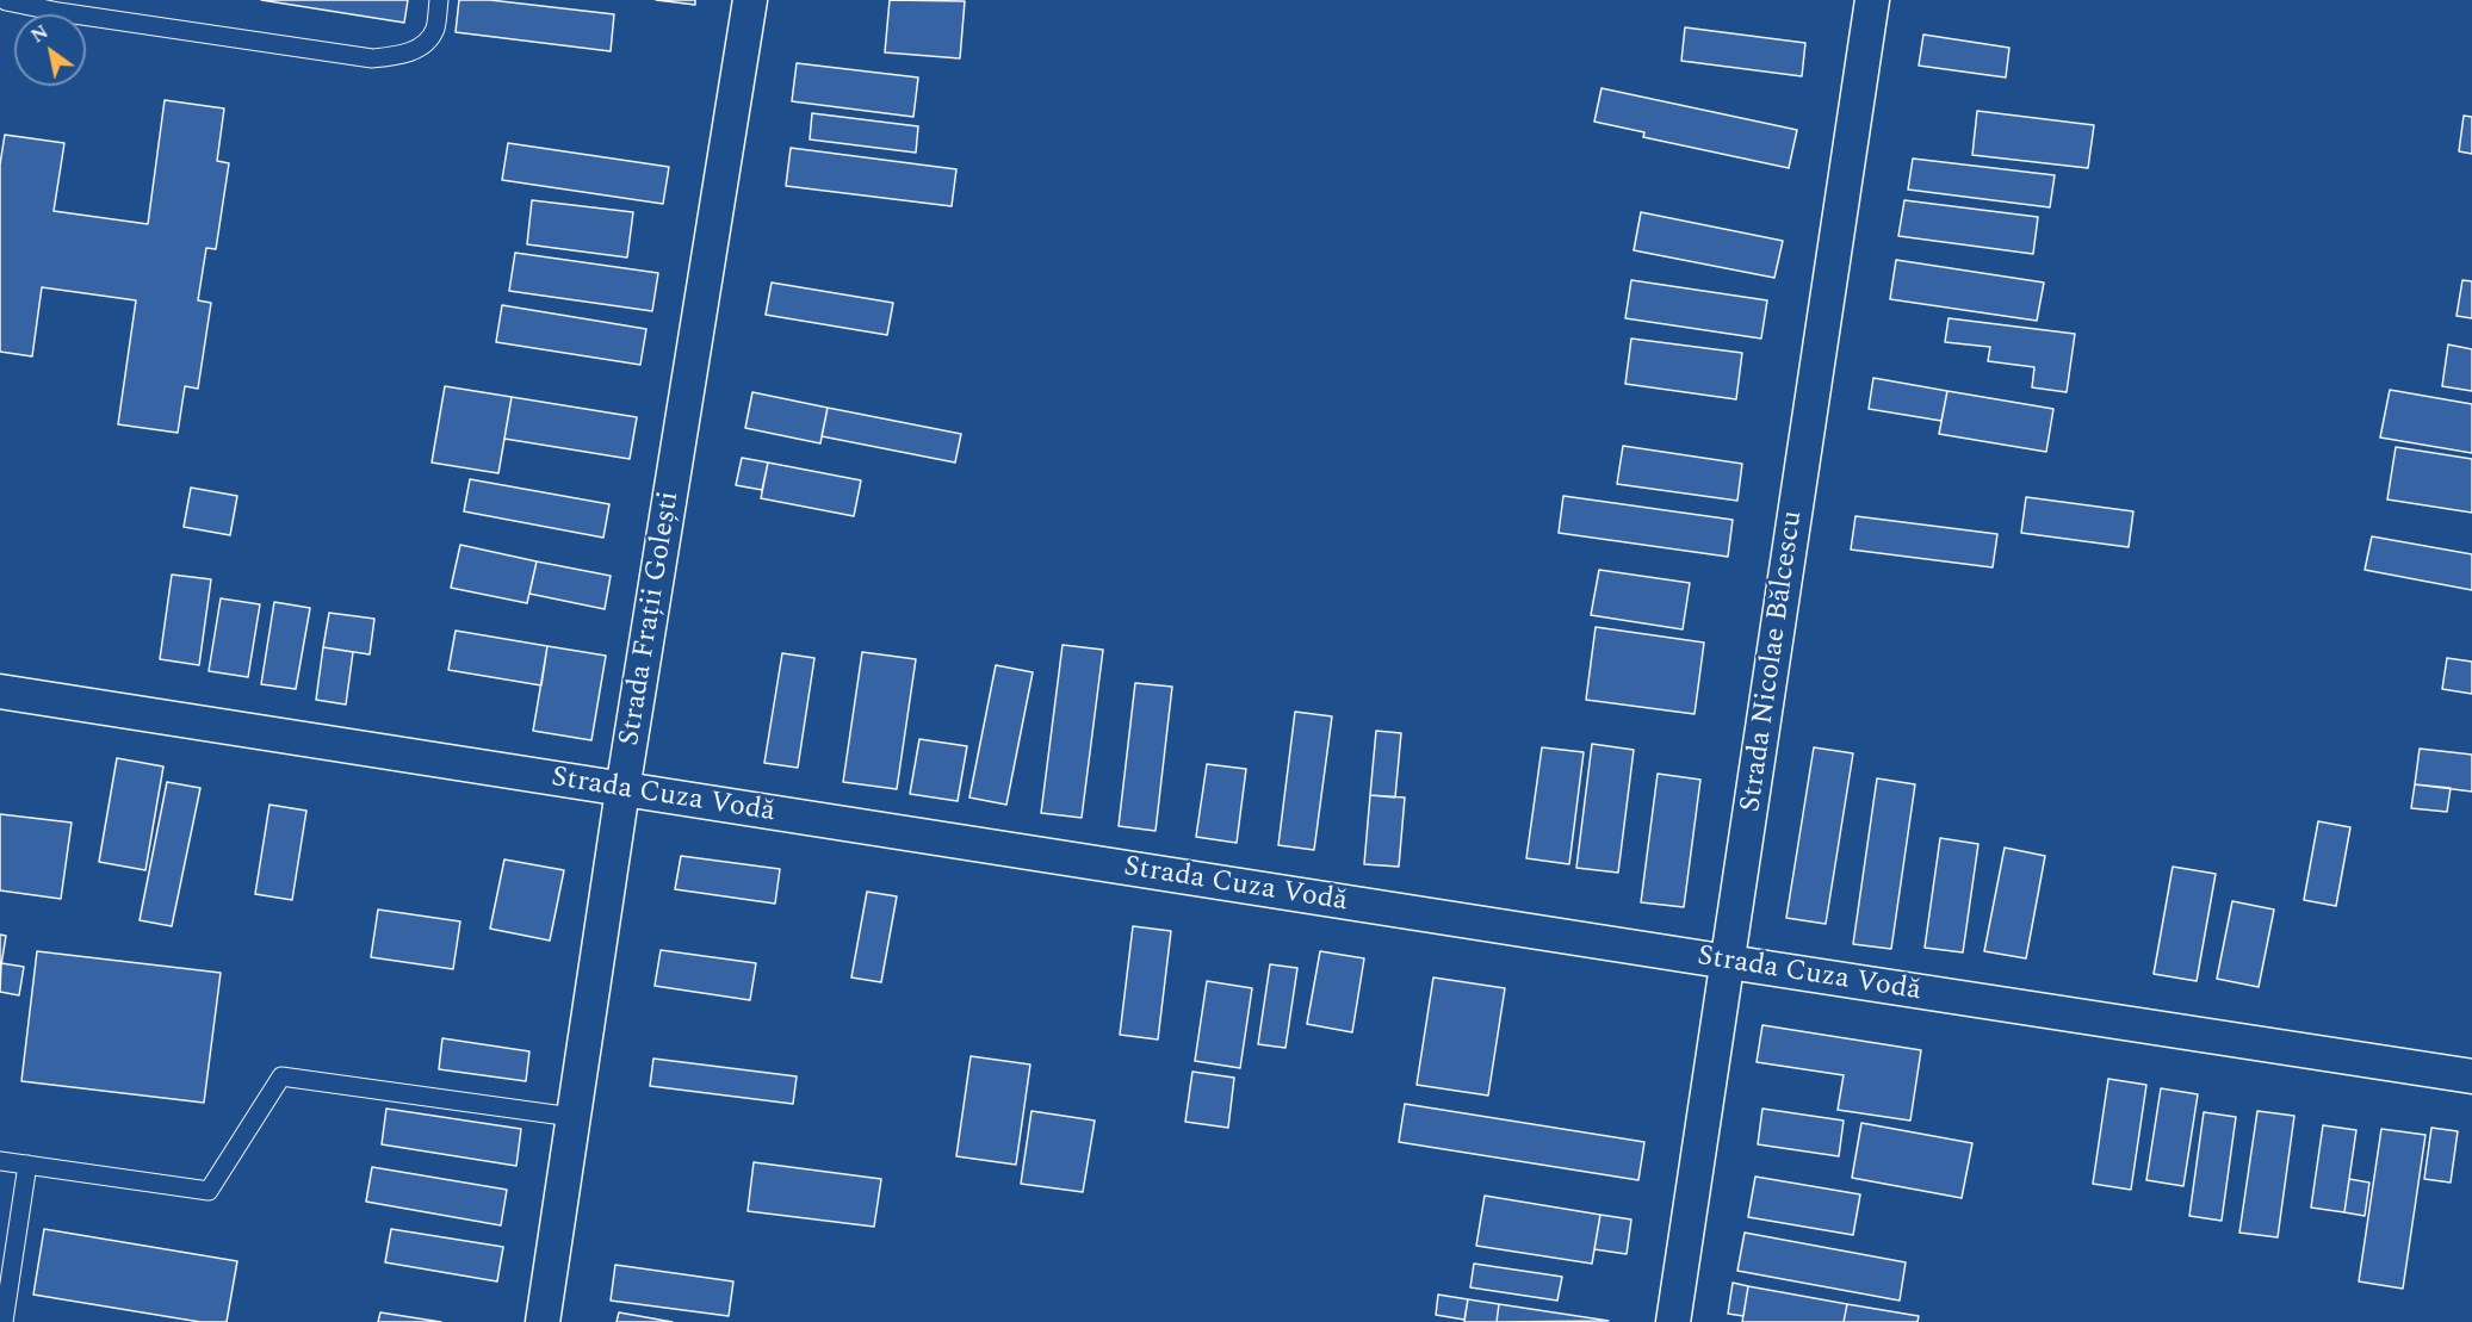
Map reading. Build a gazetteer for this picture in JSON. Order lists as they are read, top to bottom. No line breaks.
{"streets":{"street":["Strada Frații Golești","Strada Nicolae Bălcescu","Strada Cuza Vodă"]},"crossings":[["Strada Frații Golești","Strada Cuza Vodă"],["Strada Nicolae Bălcescu","Strada Cuza Vodă"]],"north":"top left"}
